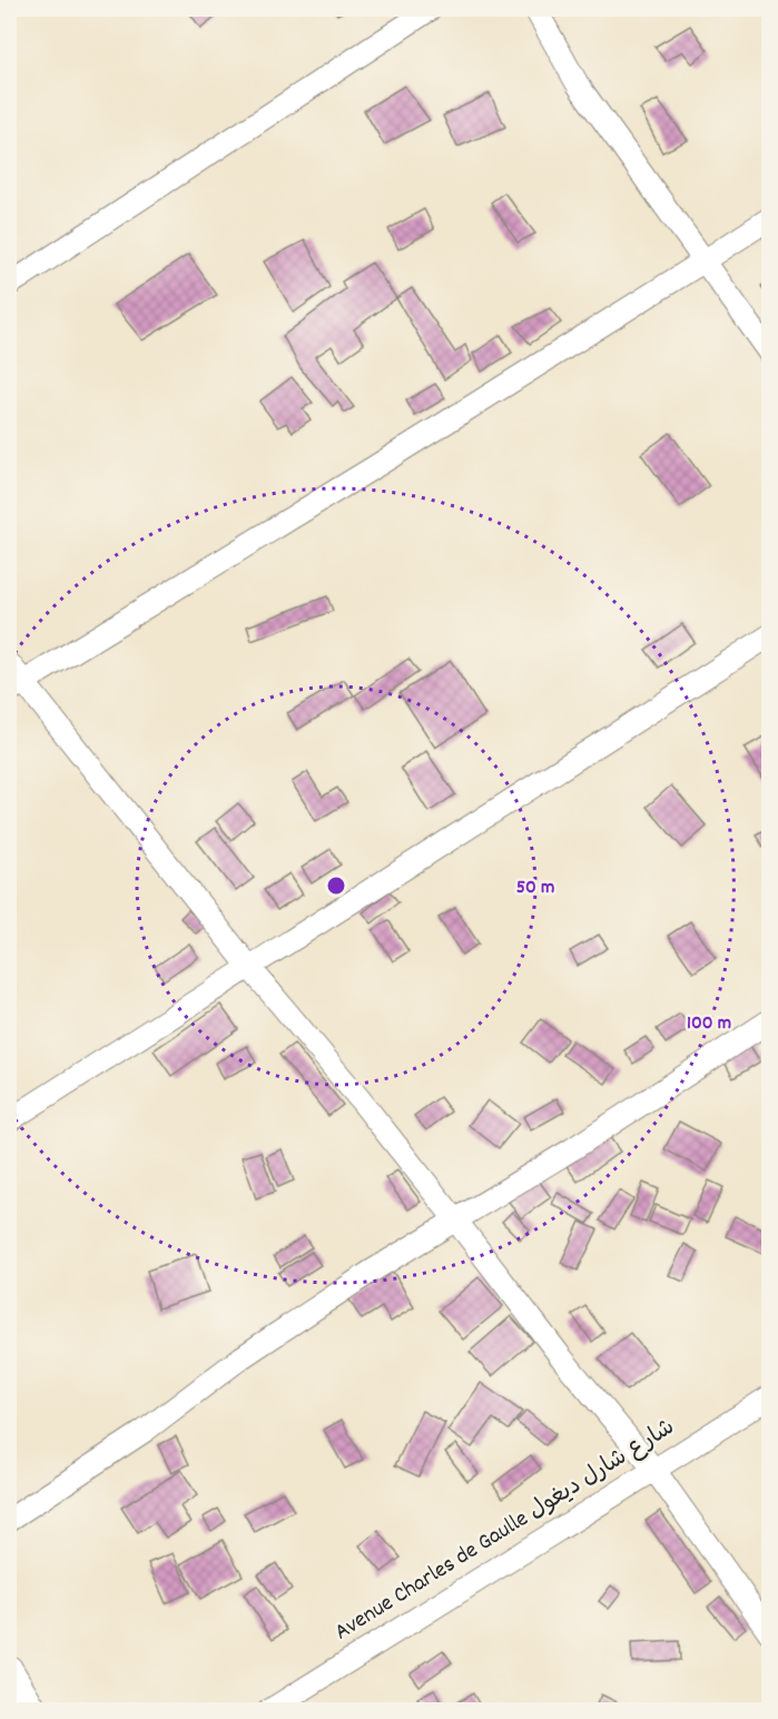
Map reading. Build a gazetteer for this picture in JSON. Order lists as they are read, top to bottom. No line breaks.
{"streets":{"street":["Avenue Charles de Gaulle شارع شارل ديغول"]},"rings":["50 m","100 m"]}
